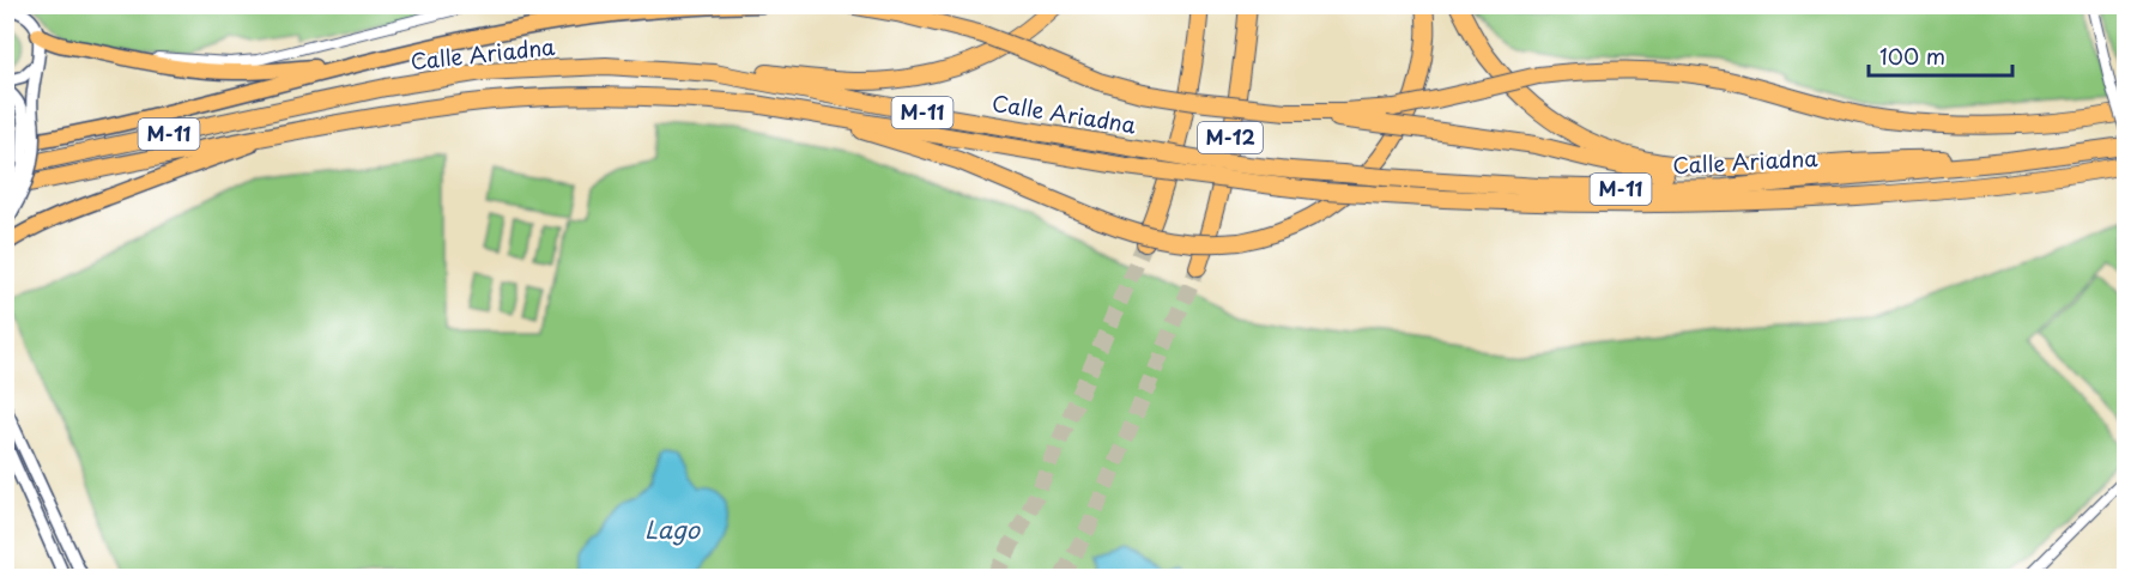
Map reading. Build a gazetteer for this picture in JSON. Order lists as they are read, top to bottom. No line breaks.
{"streets":{"highway":["Calle Ariadna","M-11","M-12"]},"water":["Lago"],"scale_bar":"100 m"}
